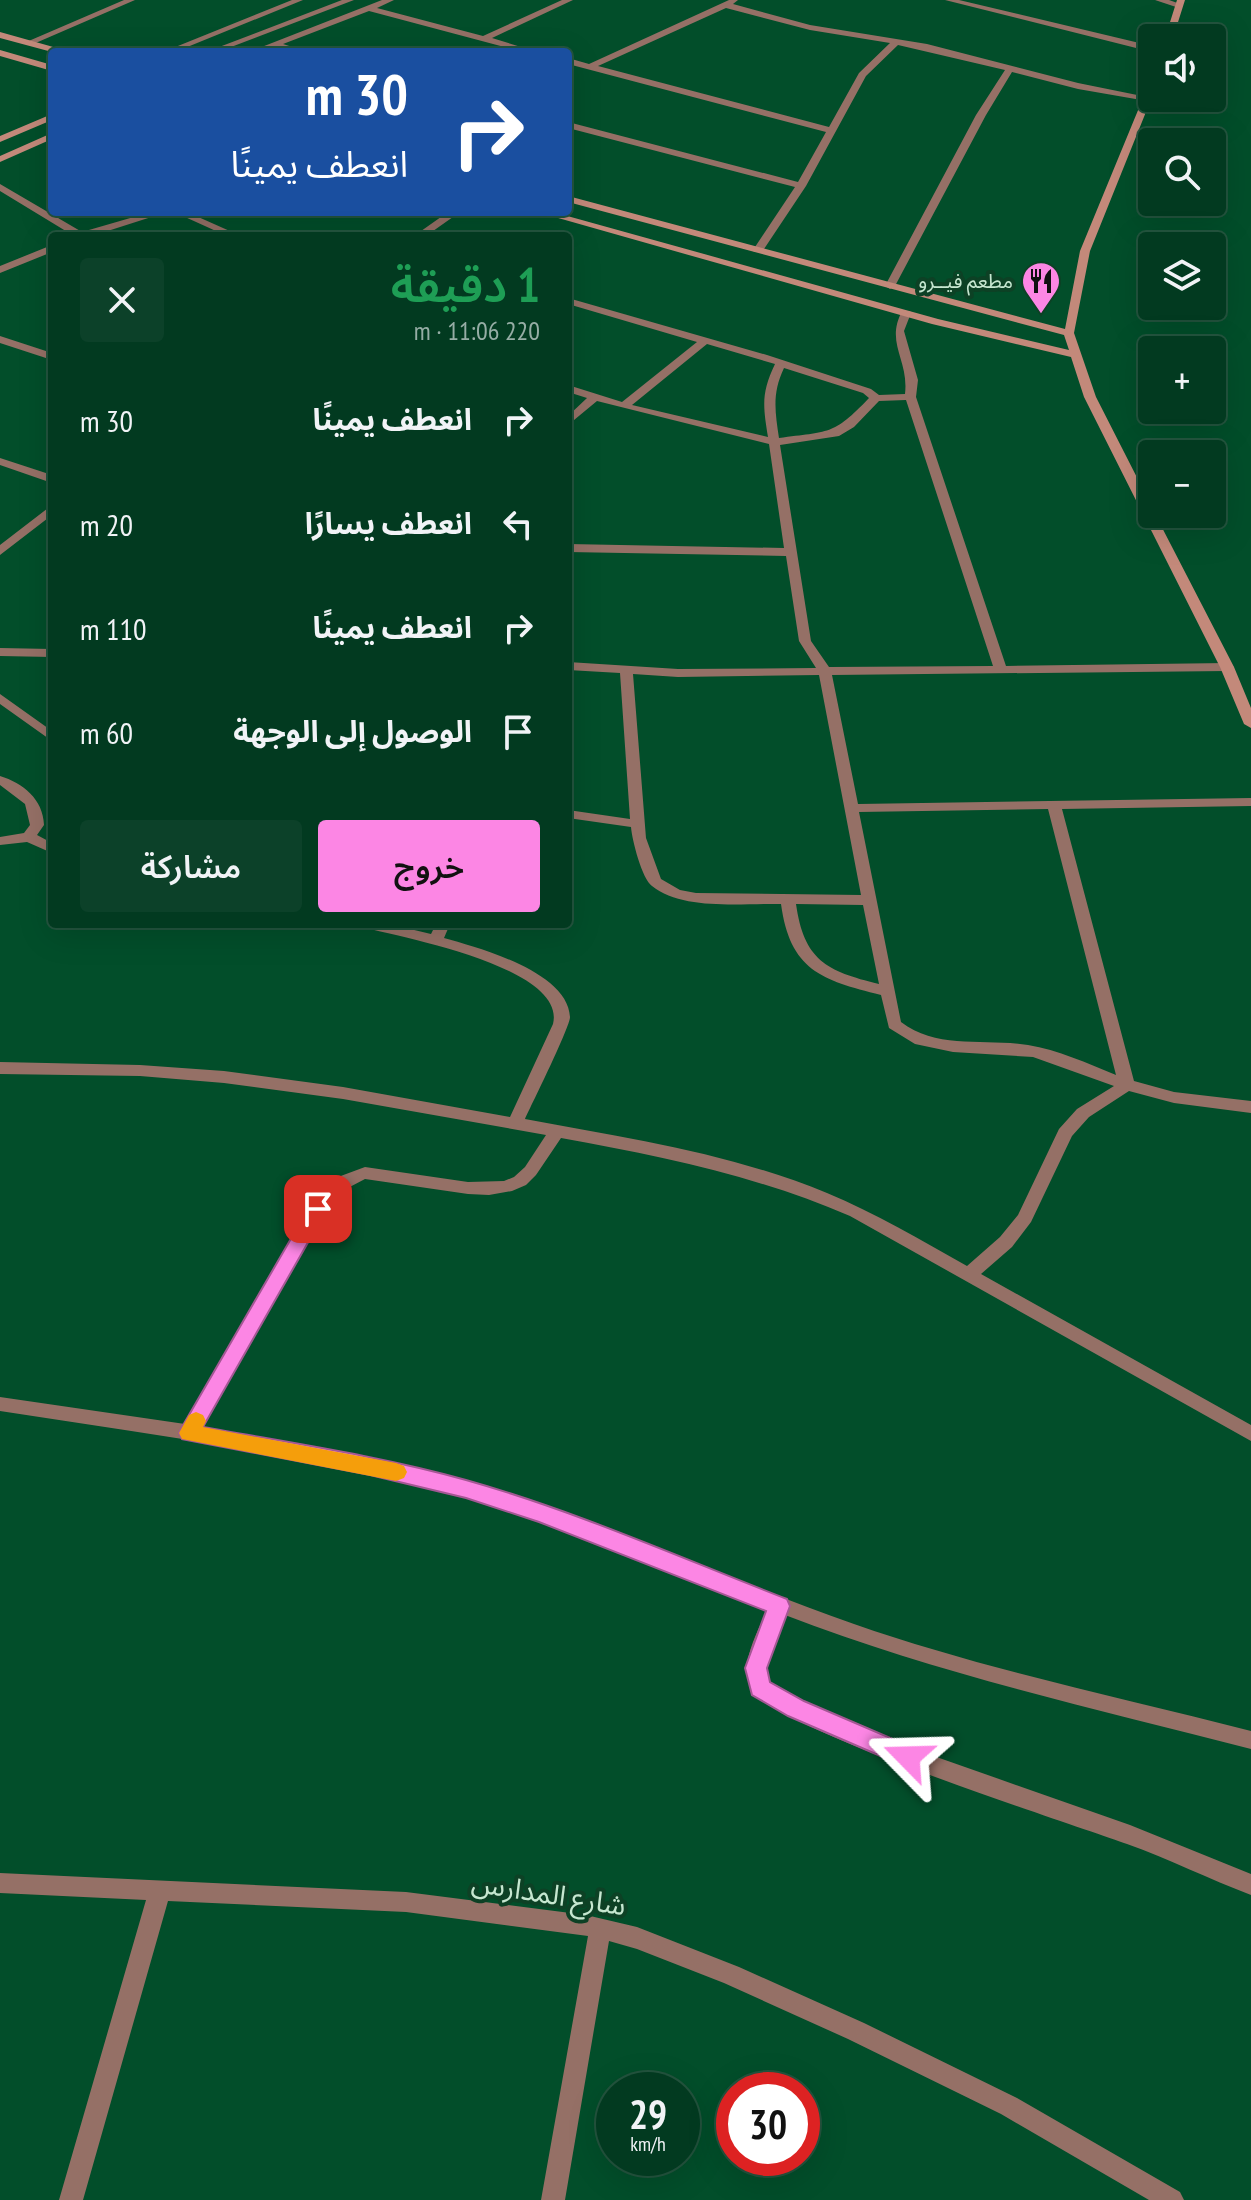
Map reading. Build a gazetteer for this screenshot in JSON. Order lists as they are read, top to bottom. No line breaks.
{"streets":{"street":["شارع المدارس"]},"places":{"restaurant":["مطعم فيــرو"]},"page":{"map_buttons":["+","−"],"turn":["30 m","انعطف يمينًا"],"heading":["1 دقيقة","220 m · 11:06"],"list":[{"name":"انعطف يمينًا","value":"30 m"},{"name":"انعطف يسارًا","value":"20 m"},{"name":"انعطف يمينًا","value":"110 m"},{"name":"الوصول إلى الوجهة","value":"60 m"}],"buttons":["خروج","مشاركة"],"speed":"29 km/h","limit":"30"}}
